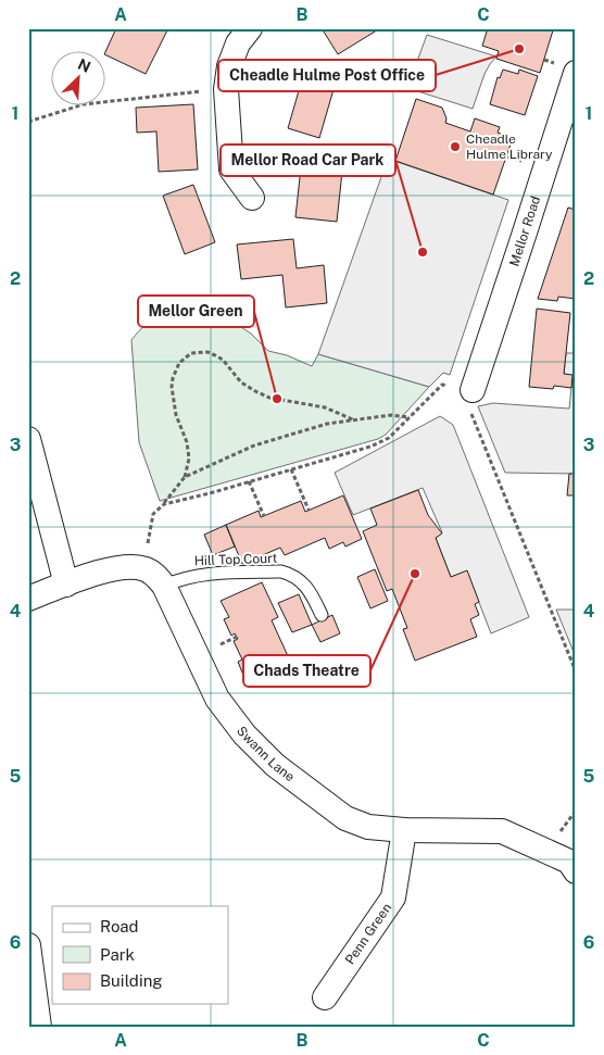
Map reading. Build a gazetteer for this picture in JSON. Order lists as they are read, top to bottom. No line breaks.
{"streets":{"street":["Mellor Road","Swann Lane","Penn Green"],"lane":["Hill Top Court"]},"crossings":[["Hill Top Court","Swann Lane"],["Swann Lane","Penn Green"]],"places":["Cheadle Hulme Post Office","Cheadle Hulme Library","Mellor Road Car Park","Mellor Green","Chads Theatre"],"legend":["Road","Park","Building"],"north":"top right","grid":{"columns":["A","B","C"],"rows":["1","2","3","4","5","6"]}}
